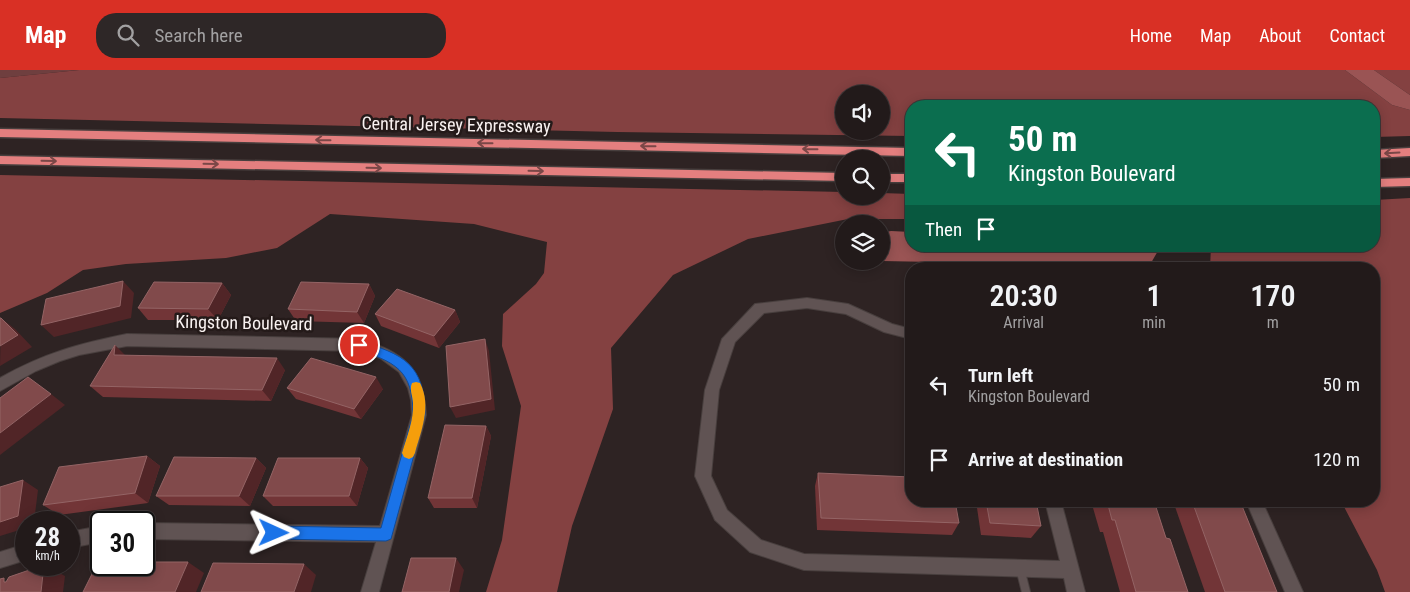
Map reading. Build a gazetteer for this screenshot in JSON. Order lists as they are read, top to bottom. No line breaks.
{"streets":{"highway":["Central Jersey Expressway"],"street":["Kingston Boulevard"]},"page":{"header":"Map","search":"Search here","nav":["Home","Map","About","Contact"],"turn":["50 m","Kingston Boulevard"],"then":"Then","eta":["20:30","Arrival","1","min","170","m"],"list":[{"name":"Turn left","note":"Kingston Boulevard","value":"50 m"},{"name":"Arrive at destination","value":"120 m"}],"speed":"28 km/h","limit":"30"}}
